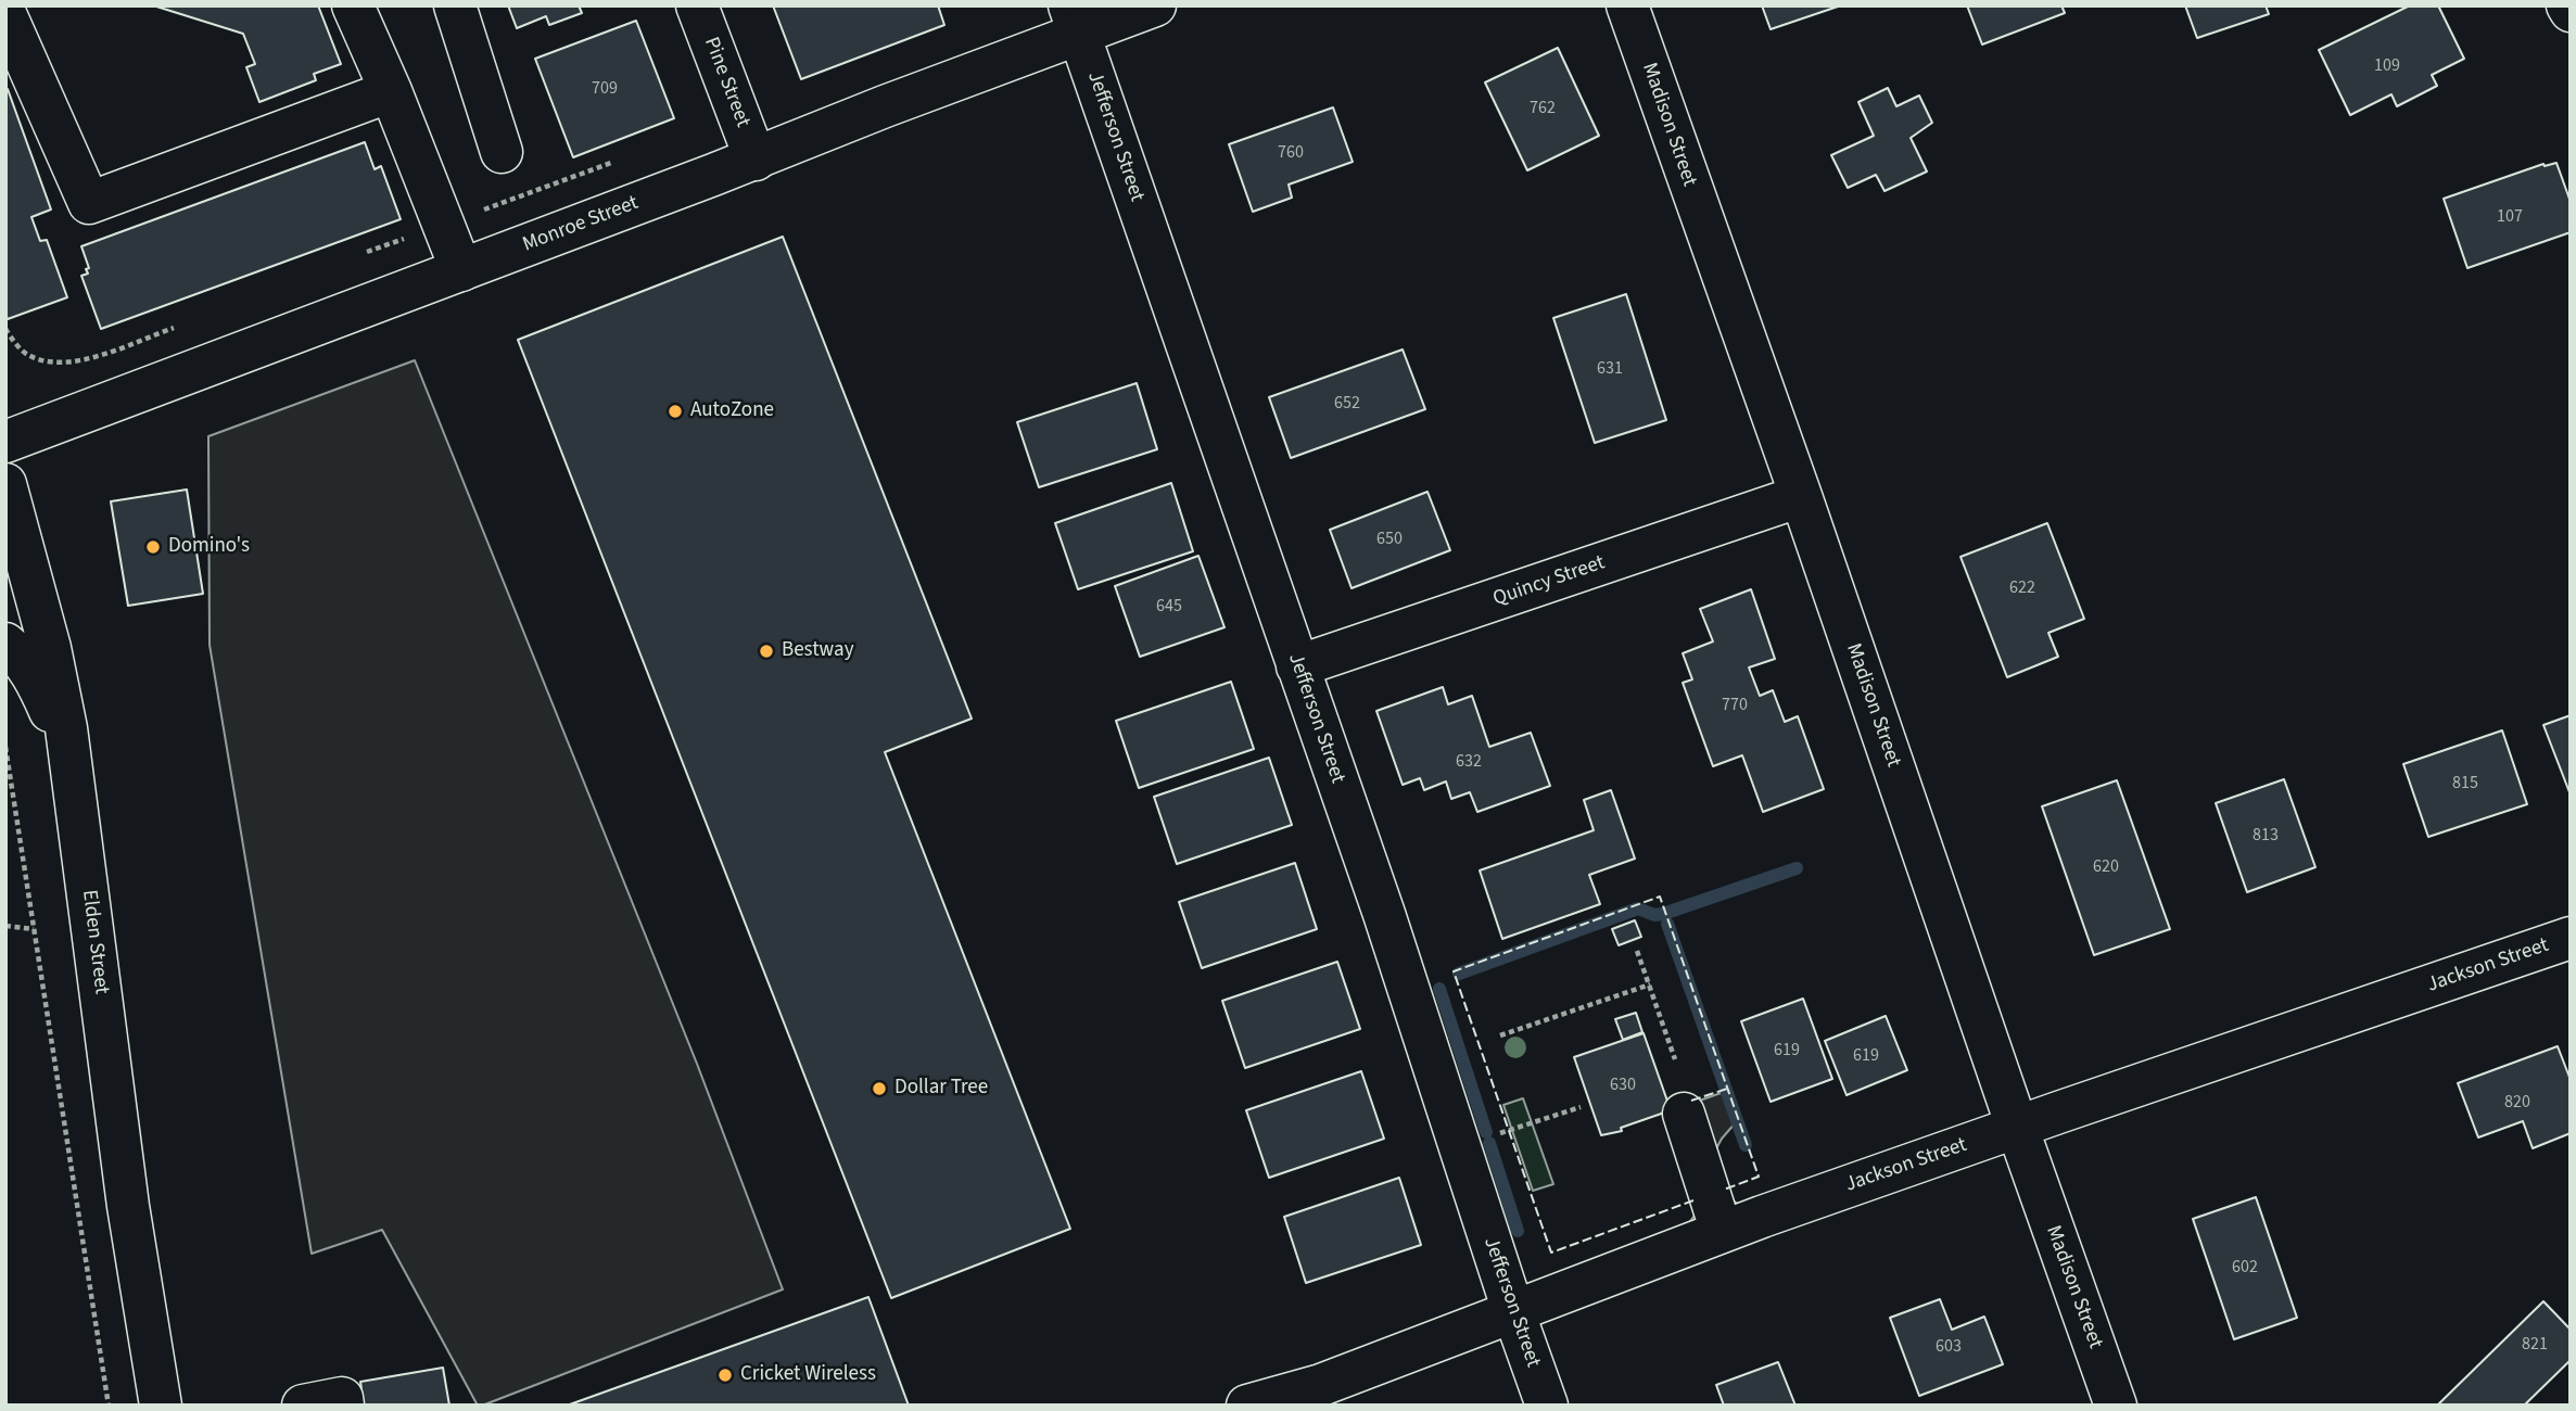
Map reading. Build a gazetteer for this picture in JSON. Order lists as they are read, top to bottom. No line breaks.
{"streets":{"street":["Pine Street","Madison Street","Jefferson Street","Monroe Street","Quincy Street","Elden Street","Jackson Street"]},"crossings":[["Pine Street","Monroe Street"],["Madison Street","Quincy Street"],["Madison Street","Jackson Street"],["Jefferson Street","Monroe Street"],["Jefferson Street","Quincy Street"],["Jefferson Street","Jackson Street"]],"places":["AutoZone","Domino's","Bestway","Dollar Tree","Cricket Wireless"],"house_numbers":["109","709","762","760","107","631","652","650","622","645","770","632","815","813","620","619","619","630","820","602","821","603"]}
